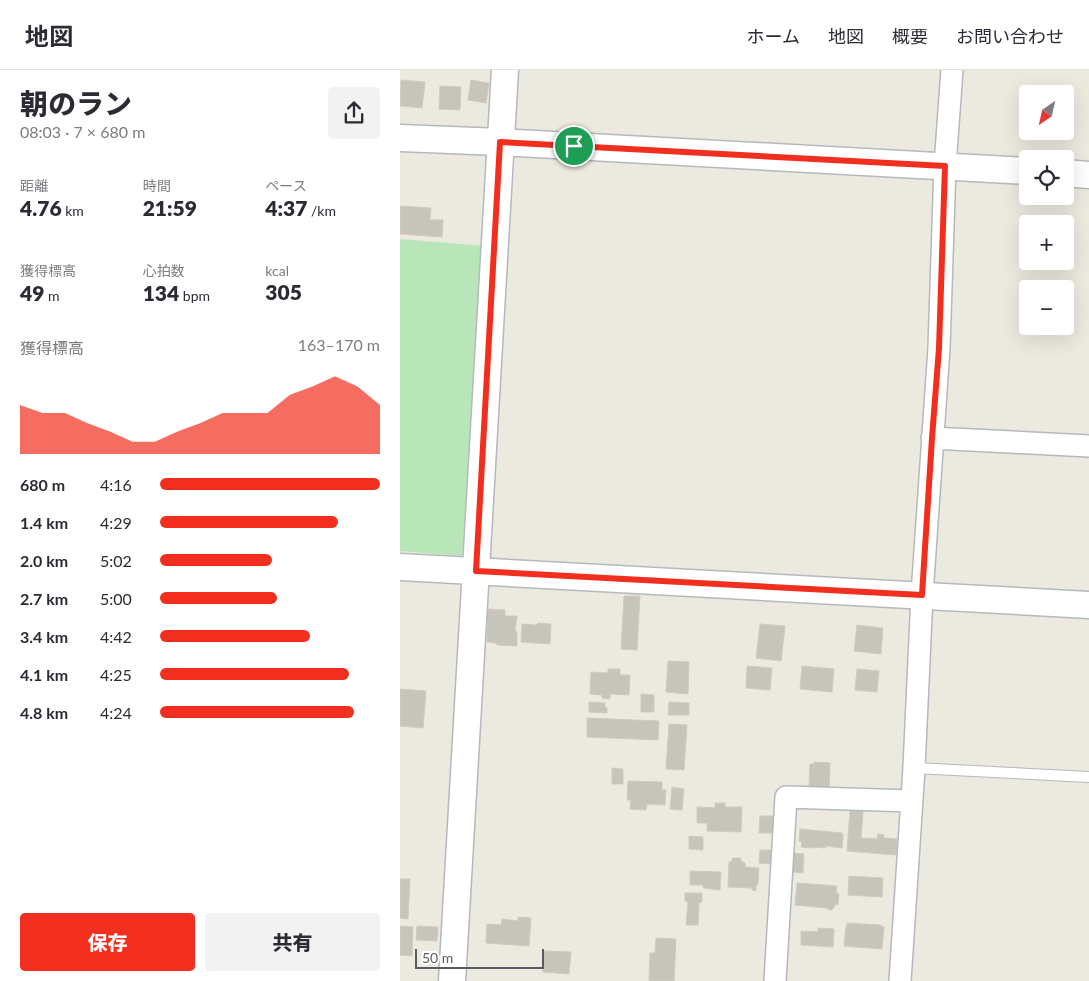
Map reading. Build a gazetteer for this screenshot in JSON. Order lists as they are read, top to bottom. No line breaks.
{"scale_bar":"50 m","north":"bottom left","page":{"header":"地図","nav":["ホーム","地図","概要","お問い合わせ"],"heading":["朝のラン","08:03 · 7 × 680 m"],"map_buttons":["+","−"],"stats":[["距離","4.76 km"],["時間","21:59"],["ペース","4:37 /km"],["獲得標高","49 m"],["心拍数","134 bpm"],["kcal","305"]],"chart":["獲得標高","163–170 m"],"list":[{"name":"680 m","note":"4:16"},{"name":"1.4 km","note":"4:29"},{"name":"2.0 km","note":"5:02"},{"name":"2.7 km","note":"5:00"},{"name":"3.4 km","note":"4:42"},{"name":"4.1 km","note":"4:25"},{"name":"4.8 km","note":"4:24"}],"buttons":["保存","共有"],"scale":"50 m"}}
